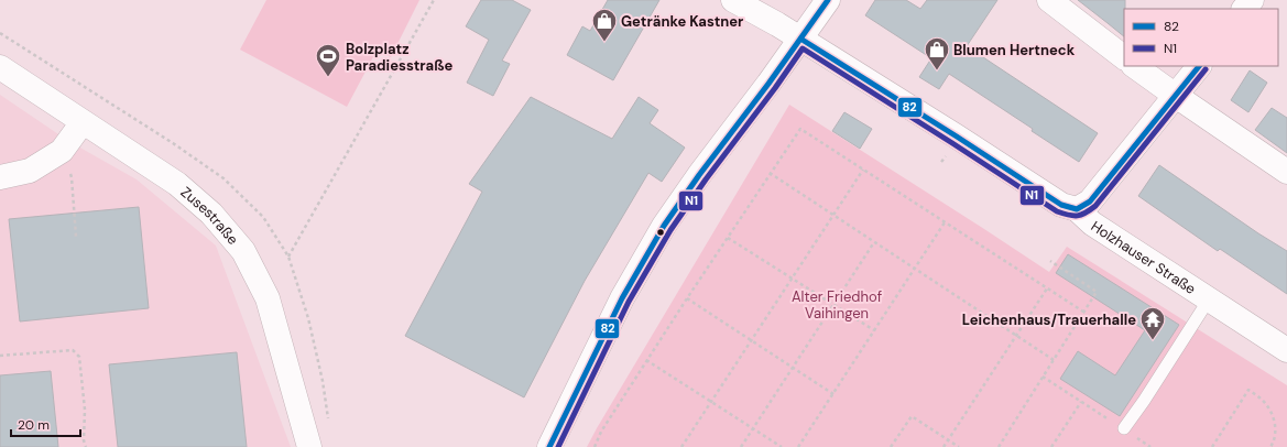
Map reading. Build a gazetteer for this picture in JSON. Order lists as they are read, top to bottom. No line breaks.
{"streets":{"street":["Zusestraße","Holzhauser Straße"]},"parks":["Alter Friedhof Vaihingen"],"places":{"shop":["Getränke Kastner","Blumen Hertneck"],"sports":["Bolzplatz Paradiesstraße"],"temple":["Leichenhaus/Trauerhalle"]},"lines":["transit line 82","transit line N1"],"legend":["82","N1"],"scale_bar":"20 m"}
